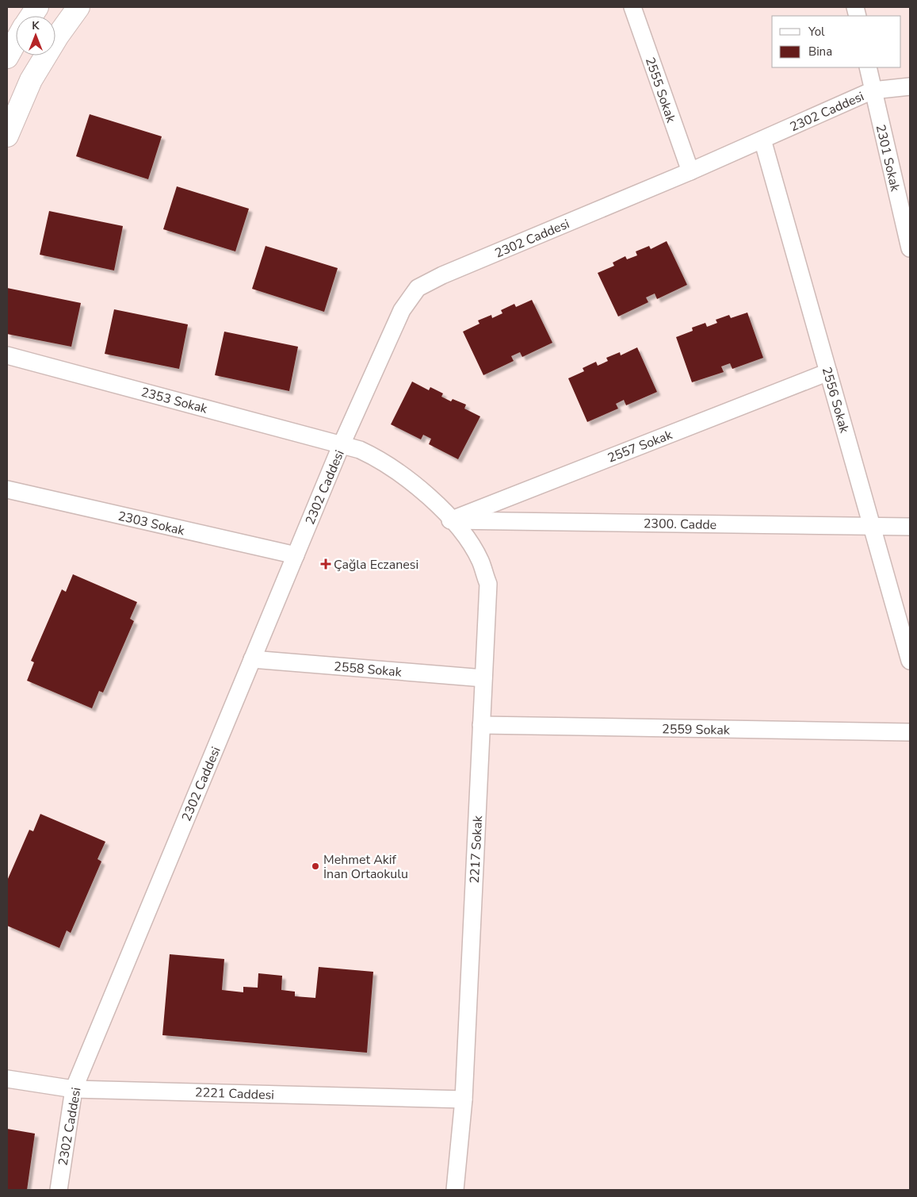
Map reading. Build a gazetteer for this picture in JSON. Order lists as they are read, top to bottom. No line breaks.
{"streets":{"street":["2555 Sokak","2302 Caddesi","2301 Sokak","2353 Sokak","2556 Sokak","2557 Sokak","2303 Sokak","2300. Cadde","2558 Sokak","2559 Sokak","2217 Sokak","2221 Caddesi"]},"crossings":[["2555 Sokak","2302 Caddesi"],["2302 Caddesi","2301 Sokak"],["2302 Caddesi","2353 Sokak"],["2302 Caddesi","2556 Sokak"],["2302 Caddesi","2303 Sokak"],["2302 Caddesi","2558 Sokak"],["2302 Caddesi","2221 Caddesi"],["2353 Sokak","2557 Sokak"],["2353 Sokak","2300. Cadde"],["2353 Sokak","2217 Sokak"],["2556 Sokak","2557 Sokak"],["2556 Sokak","2300. Cadde"],["2557 Sokak","2300. Cadde"],["2557 Sokak","2217 Sokak"],["2300. Cadde","2217 Sokak"],["2558 Sokak","2217 Sokak"],["2559 Sokak","2217 Sokak"],["2217 Sokak","2221 Caddesi"]],"places":{"health":["Çağla Eczanesi"],"other":["Mehmet Akif İnan Ortaokulu"]},"legend":["Yol","Bina"],"north":"top"}
